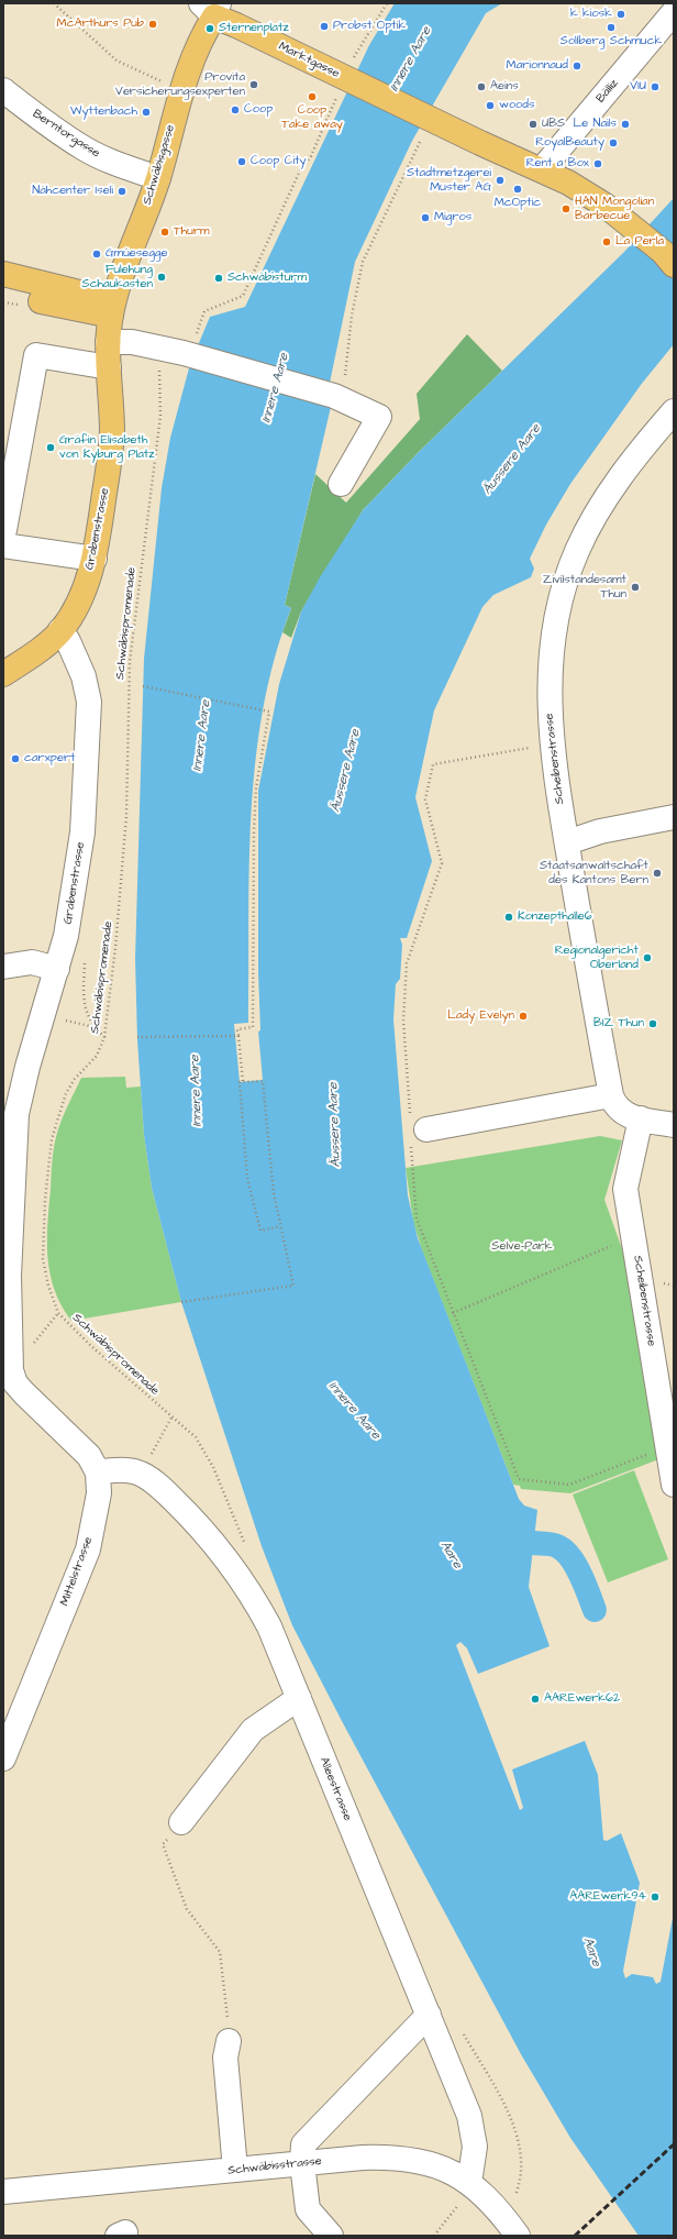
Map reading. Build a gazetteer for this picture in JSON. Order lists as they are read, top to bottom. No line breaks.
{"streets":{"main road":["Marktgasse","Schwäbisgasse","Grabenstrasse"],"street":["Bälliz","Berntorgasse","Scheibenstrasse","Mittelstrasse","Alleestrasse","Schwäbisstrasse"],"path":["Schwäbispromenade"]},"crossings":[["Marktgasse","Schwäbisgasse"],["Berntorgasse","Schwäbisgasse"],["Schwäbisgasse","Grabenstrasse"],["Grabenstrasse","Mittelstrasse"],["Mittelstrasse","Alleestrasse"],["Alleestrasse","Schwäbisstrasse"]],"water":["Innere Aare","Äussere Aare","Aare"],"parks":["Selve-Park"],"places":["k kiosk","McArthurs Pub","Probst Optik","Sollberg Schmuck","Sternenplatz","Marionnaud","Provita Versicherungsexperten","Aeins","VIU","Coop Take away","woods","Coop","Wyttenbach","UBS","Le Nails","RoyalBeauty","Coop City","Rent a Box","Stadtmetzgerei Muster AG","McOptic","Nähcenter Iseli","HAN Mongolian Barbecue","Migros","Thurm","La Perla","Gmüesegge","Fulehung Schaukasten","Schwäbisturm","Gräfin Elisabeth von Kyburg Platz","Zivilstandesamt Thun","carxpert","Staatsanwaltschaft des Kantons Bern","Konzepthalle6","Regionalgericht Oberland","Lady Evelyn","BIZ Thun","AAREwerk62","AAREwerk94"]}
